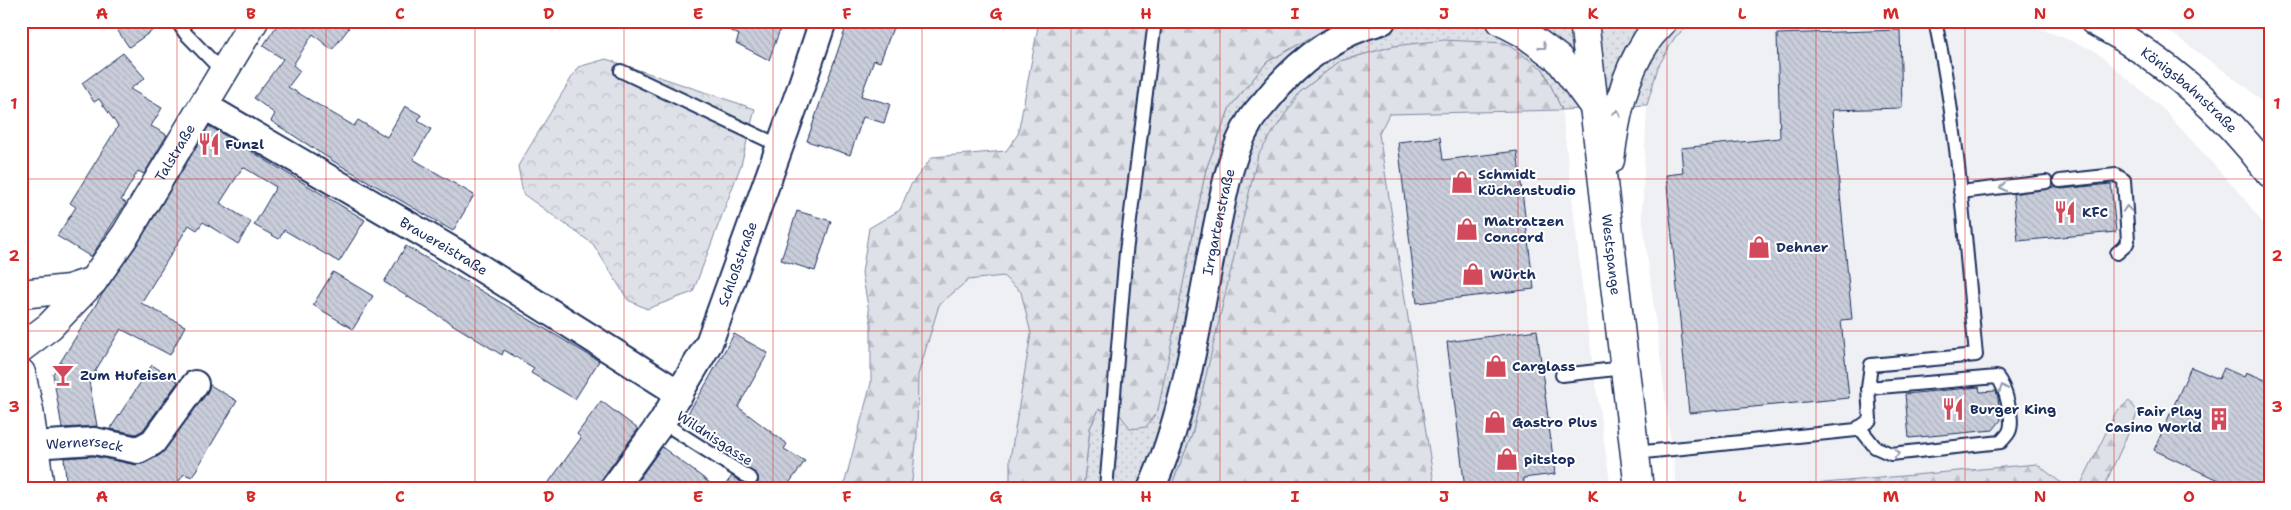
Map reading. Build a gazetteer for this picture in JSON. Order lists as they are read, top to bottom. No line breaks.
{"streets":{"street":["Königsbahnstraße","Talstraße","Irrgartenstraße","Brauereistraße","Westspange","Schloßstraße","Wernerseck"],"lane":["Wildnisgasse"]},"crossings":[["Talstraße","Brauereistraße"],["Brauereistraße","Schloßstraße"],["Schloßstraße","Wildnisgasse"]],"places":{"restaurant":["Funzl","KFC","Burger King"],"shop":["Schmidt Küchenstudio","Matratzen Concord","Dehner","Würth","Carglass","Gastro Plus","pitstop"],"bar":["Zum Hufeisen"],"building":["Fair Play Casino World"]},"grid":{"columns":["A","B","C","D","E","F","G","H","I","J","K","L","M","N","O"],"rows":["1","2","3"]}}
